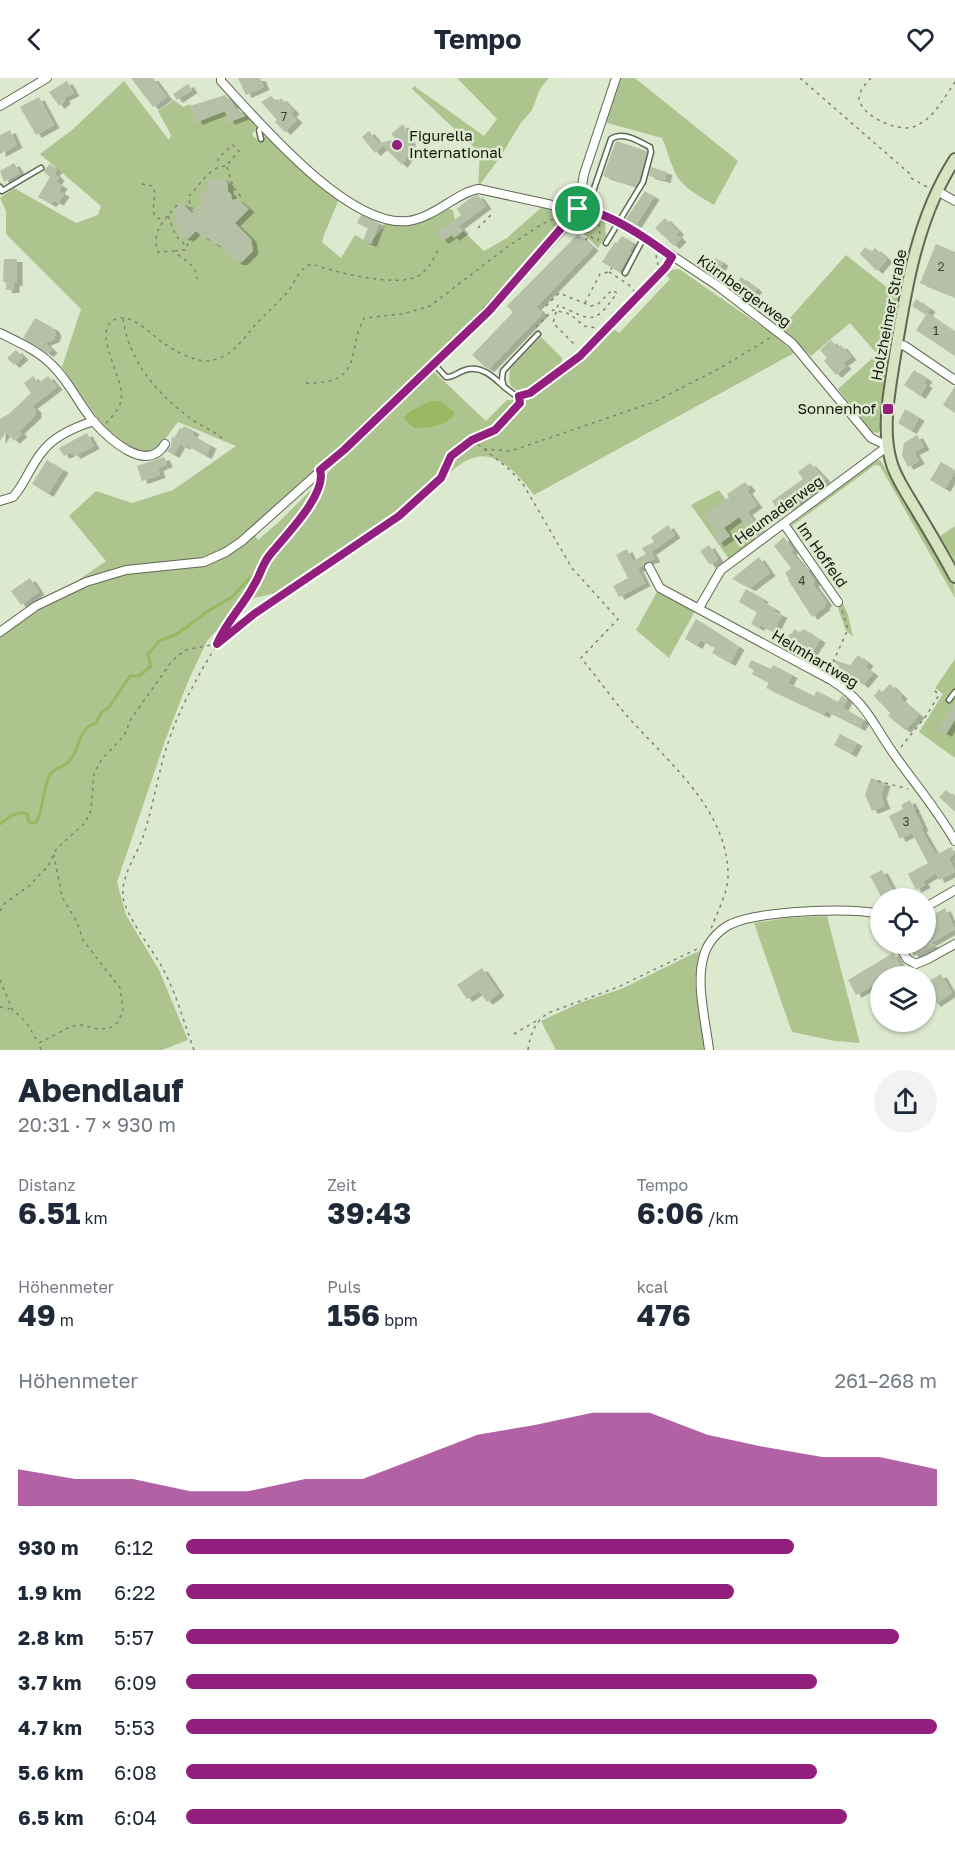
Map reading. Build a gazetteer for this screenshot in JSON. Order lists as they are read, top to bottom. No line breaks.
{"streets":{"street":["Kürnbergerweg","Holzheimer Straße","Heumaderweg","Im Hoffeld","Helmhartweg"]},"crossings":[["Kürnbergerweg","Holzheimer Straße"],["Kürnbergerweg","Heumaderweg"],["Holzheimer Straße","Heumaderweg"],["Heumaderweg","Im Hoffeld"],["Heumaderweg","Helmhartweg"]],"places":{"other":["Figurella International"],"transit":["Sonnenhof"]},"house_numbers":["7","2","1","4","3"],"page":{"header":"Tempo","heading":["Abendlauf","20:31 · 7 × 930 m"],"stats":[["Distanz","6.51 km"],["Zeit","39:43"],["Tempo","6:06 /km"],["Höhenmeter","49 m"],["Puls","156 bpm"],["kcal","476"]],"chart":["Höhenmeter","261–268 m"],"list":[{"name":"930 m","note":"6:12"},{"name":"1.9 km","note":"6:22"},{"name":"2.8 km","note":"5:57"},{"name":"3.7 km","note":"6:09"},{"name":"4.7 km","note":"5:53"},{"name":"5.6 km","note":"6:08"},{"name":"6.5 km","note":"6:04"}]}}
